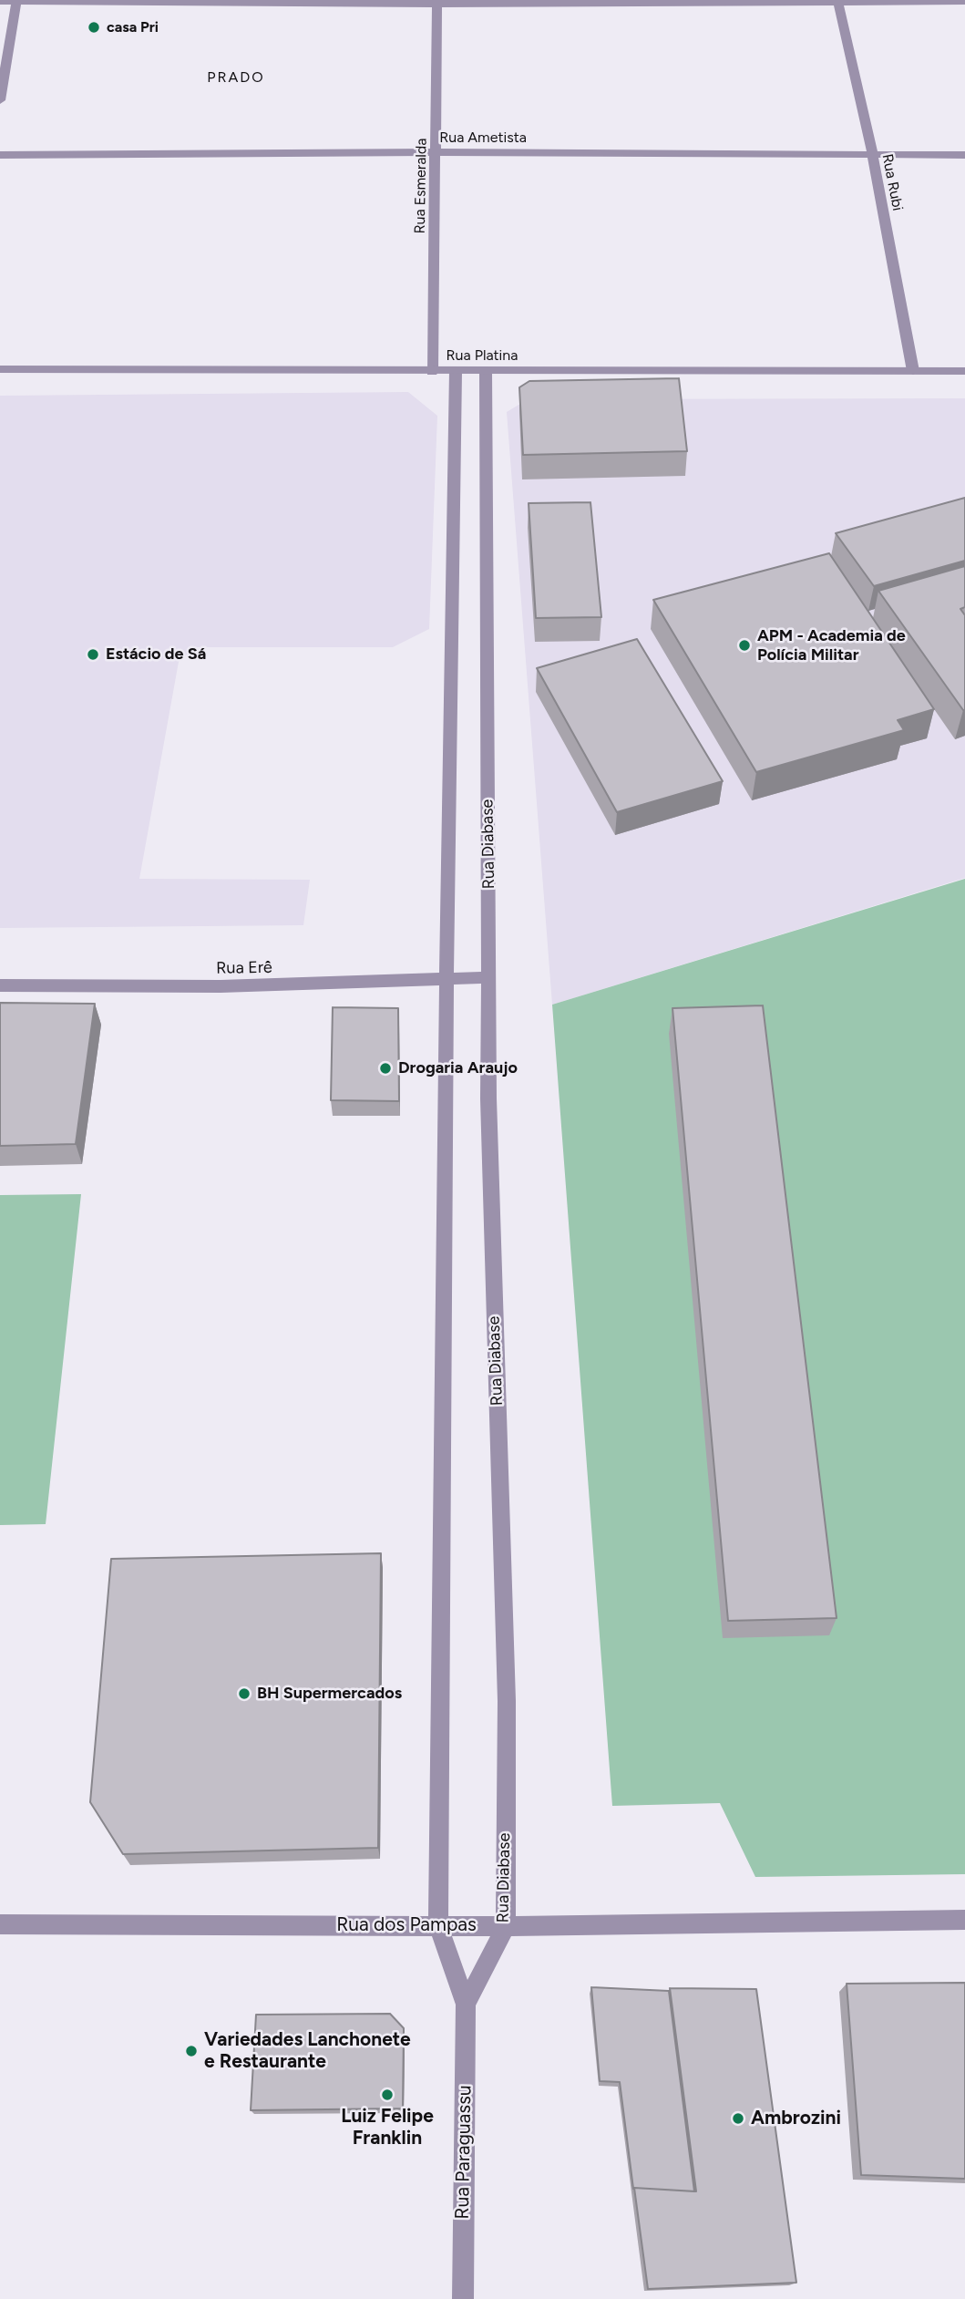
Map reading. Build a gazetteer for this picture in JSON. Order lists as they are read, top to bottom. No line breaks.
{"streets":{"street":["Rua Ametista","Rua Rubi","Rua Esmeralda","Rua Platina","Rua Diabase","Rua Erê","Rua dos Pampas","Rua Paraguassu"]},"crossings":[["Rua Ametista","Rua Rubi"],["Rua Ametista","Rua Esmeralda"],["Rua Rubi","Rua Platina"],["Rua Esmeralda","Rua Platina"],["Rua Platina","Rua Diabase"],["Rua Diabase","Rua Erê"],["Rua Diabase","Rua dos Pampas"],["Rua Diabase","Rua Paraguassu"]],"districts":["PRADO"],"places":["casa Pri","APM - Academia de Polícia Militar","Estácio de Sá","Drogaria Araujo","BH Supermercados","Variedades Lanchonete e Restaurante","Luiz Felipe Franklin","Ambrozini"]}
